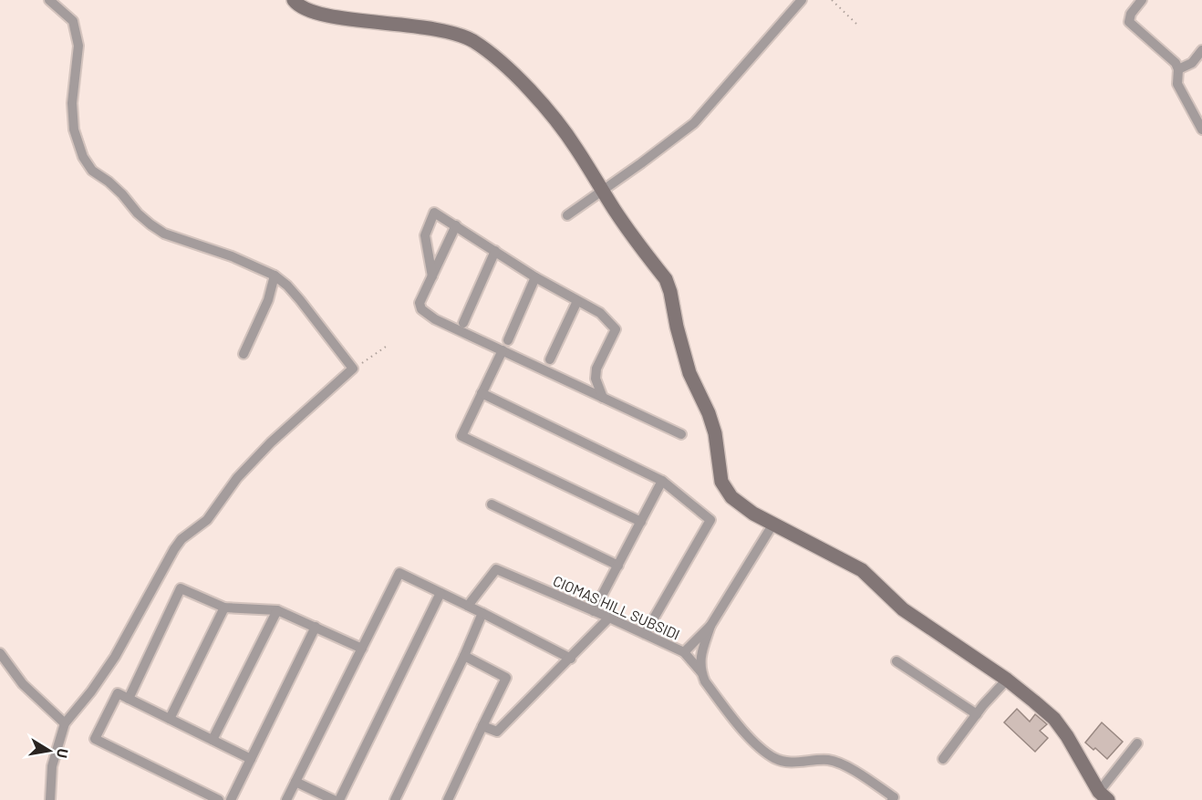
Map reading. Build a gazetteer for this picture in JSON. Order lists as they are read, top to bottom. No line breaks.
{"streets":{"street":["CIOMAS HILL SUBSIDI"]},"north":"right"}
